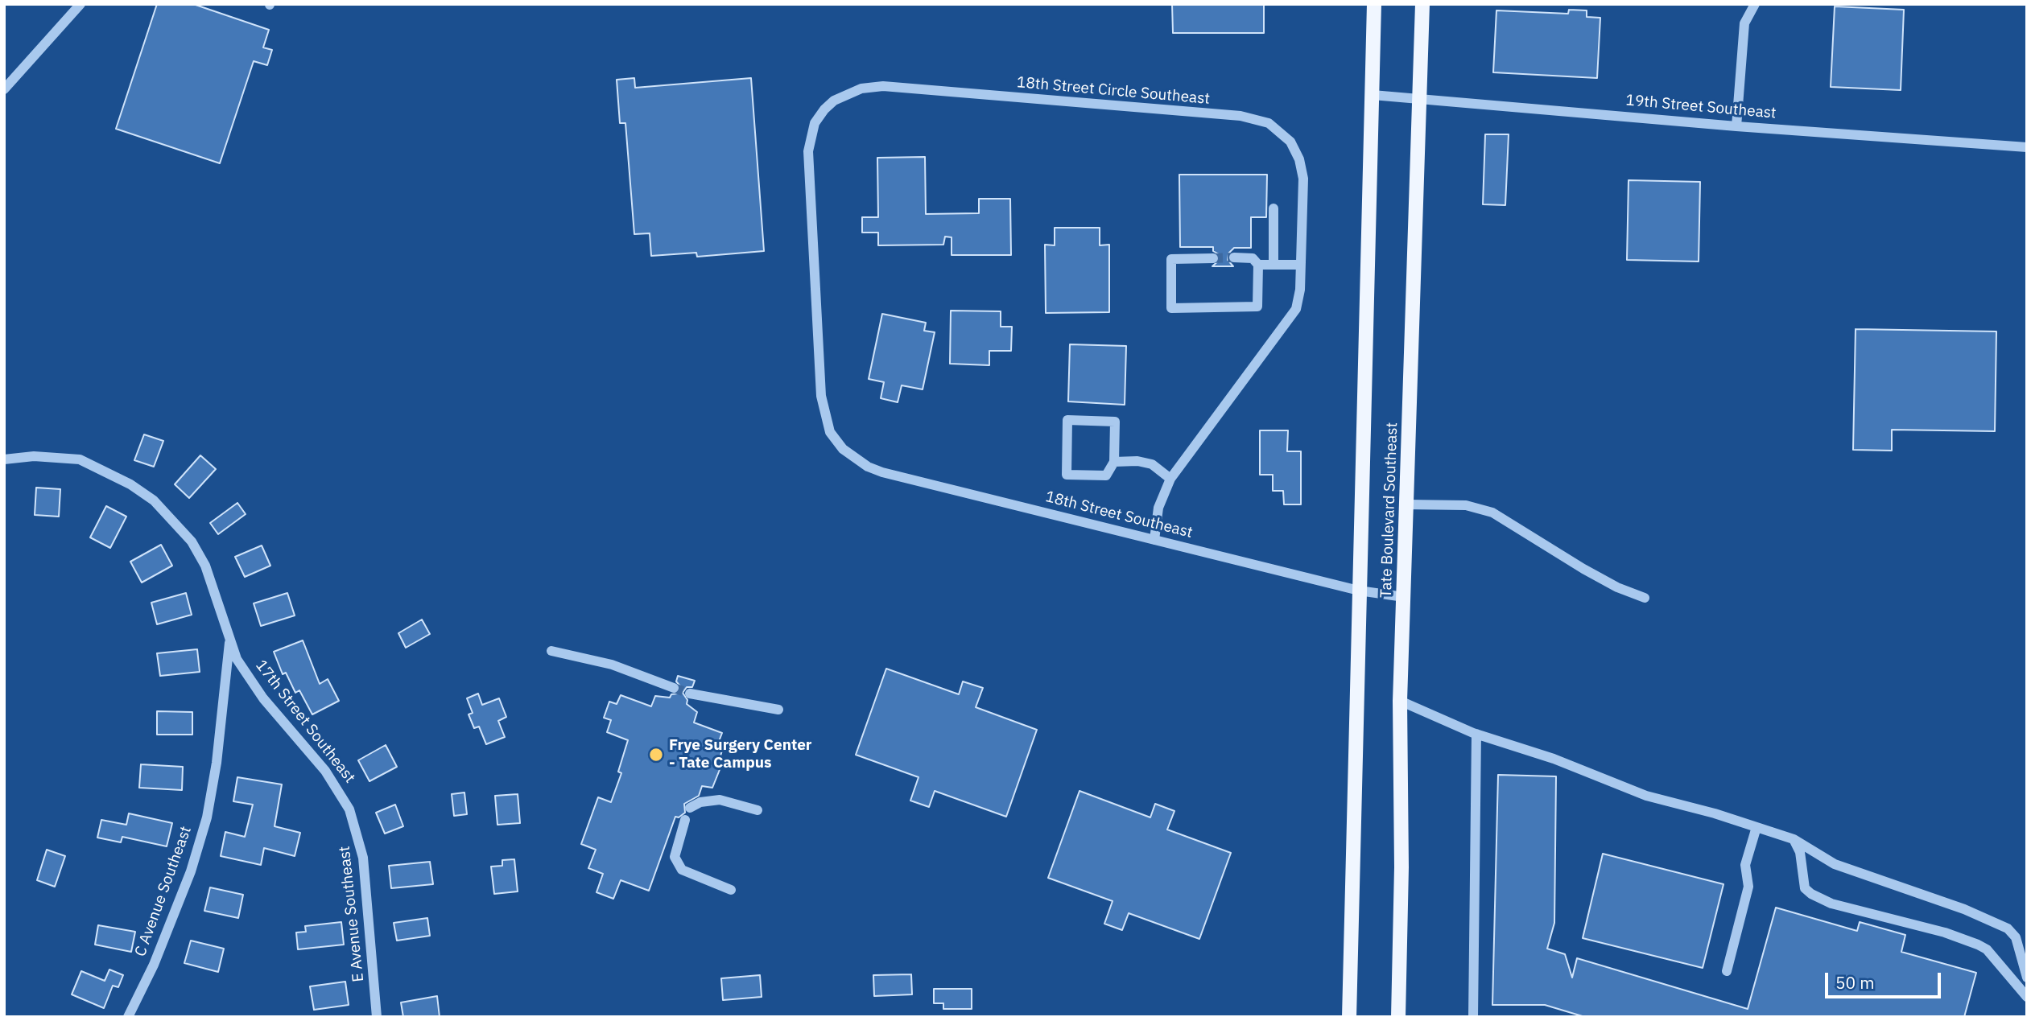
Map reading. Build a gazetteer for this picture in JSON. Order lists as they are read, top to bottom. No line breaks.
{"streets":{"main road":["Tate Boulevard Southeast"],"street":["18th Street Circle Southeast","19th Street Southeast","18th Street Southeast","17th Street Southeast","C Avenue Southeast","E Avenue Southeast"]},"crossings":[["18th Street Circle Southeast","18th Street Southeast"],["19th Street Southeast","Tate Boulevard Southeast"],["Tate Boulevard Southeast","18th Street Southeast"],["17th Street Southeast","C Avenue Southeast"],["17th Street Southeast","E Avenue Southeast"]],"places":["Frye Surgery Center - Tate Campus"],"scale_bar":"50 m"}
